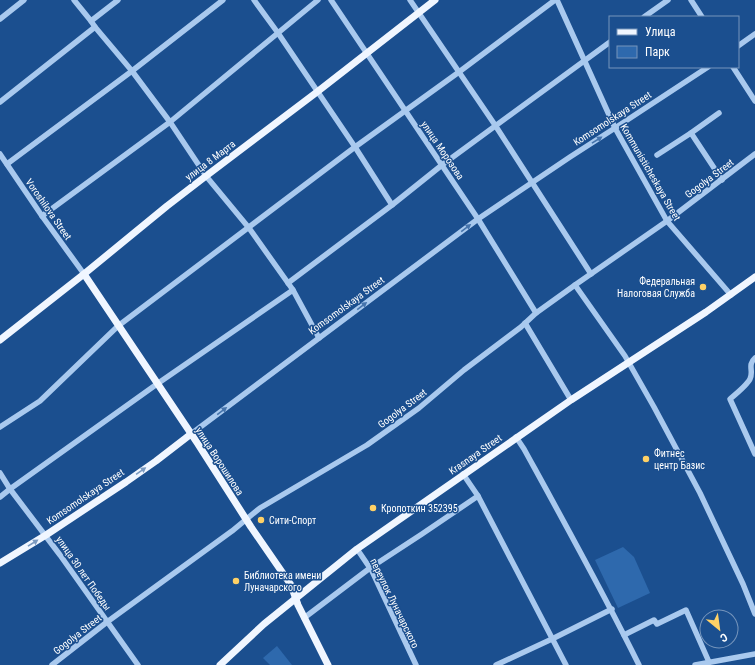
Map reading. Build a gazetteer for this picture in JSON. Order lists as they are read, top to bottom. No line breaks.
{"streets":{"main road":["Komsomolskaya Street","улица 8 Марта","Krasnaya Street","улица Ворошилова"],"street":["улица Морозова","Kommunisticheskaya Street","Gogolya Street","Voroshilova Street","улица 30 лет Победы","переулок Луначарского"]},"crossings":[["Komsomolskaya Street","улица Морозова"],["Komsomolskaya Street","Kommunisticheskaya Street"],["Komsomolskaya Street","улица Ворошилова"],["Komsomolskaya Street","улица 30 лет Победы"],["улица Морозова","улица 8 Марта"],["улица Морозова","Gogolya Street"],["улица 8 Марта","Voroshilova Street"],["улица 8 Марта","улица Ворошилова"],["Kommunisticheskaya Street","Gogolya Street"],["Kommunisticheskaya Street","Krasnaya Street"],["Gogolya Street","улица Ворошилова"],["Gogolya Street","улица 30 лет Победы"],["Voroshilova Street","улица Ворошилова"],["Krasnaya Street","улица Ворошилова"],["Krasnaya Street","переулок Луначарского"]],"one_way":["Komsomolskaya Street"],"places":["Федеральная Налоговая Служба","Фитнес центр Базис","Кропоткин 352395","Сити-Спорт","Библиотека имени Луначарского"],"legend":["Улица","Парк"],"north":"bottom right"}
